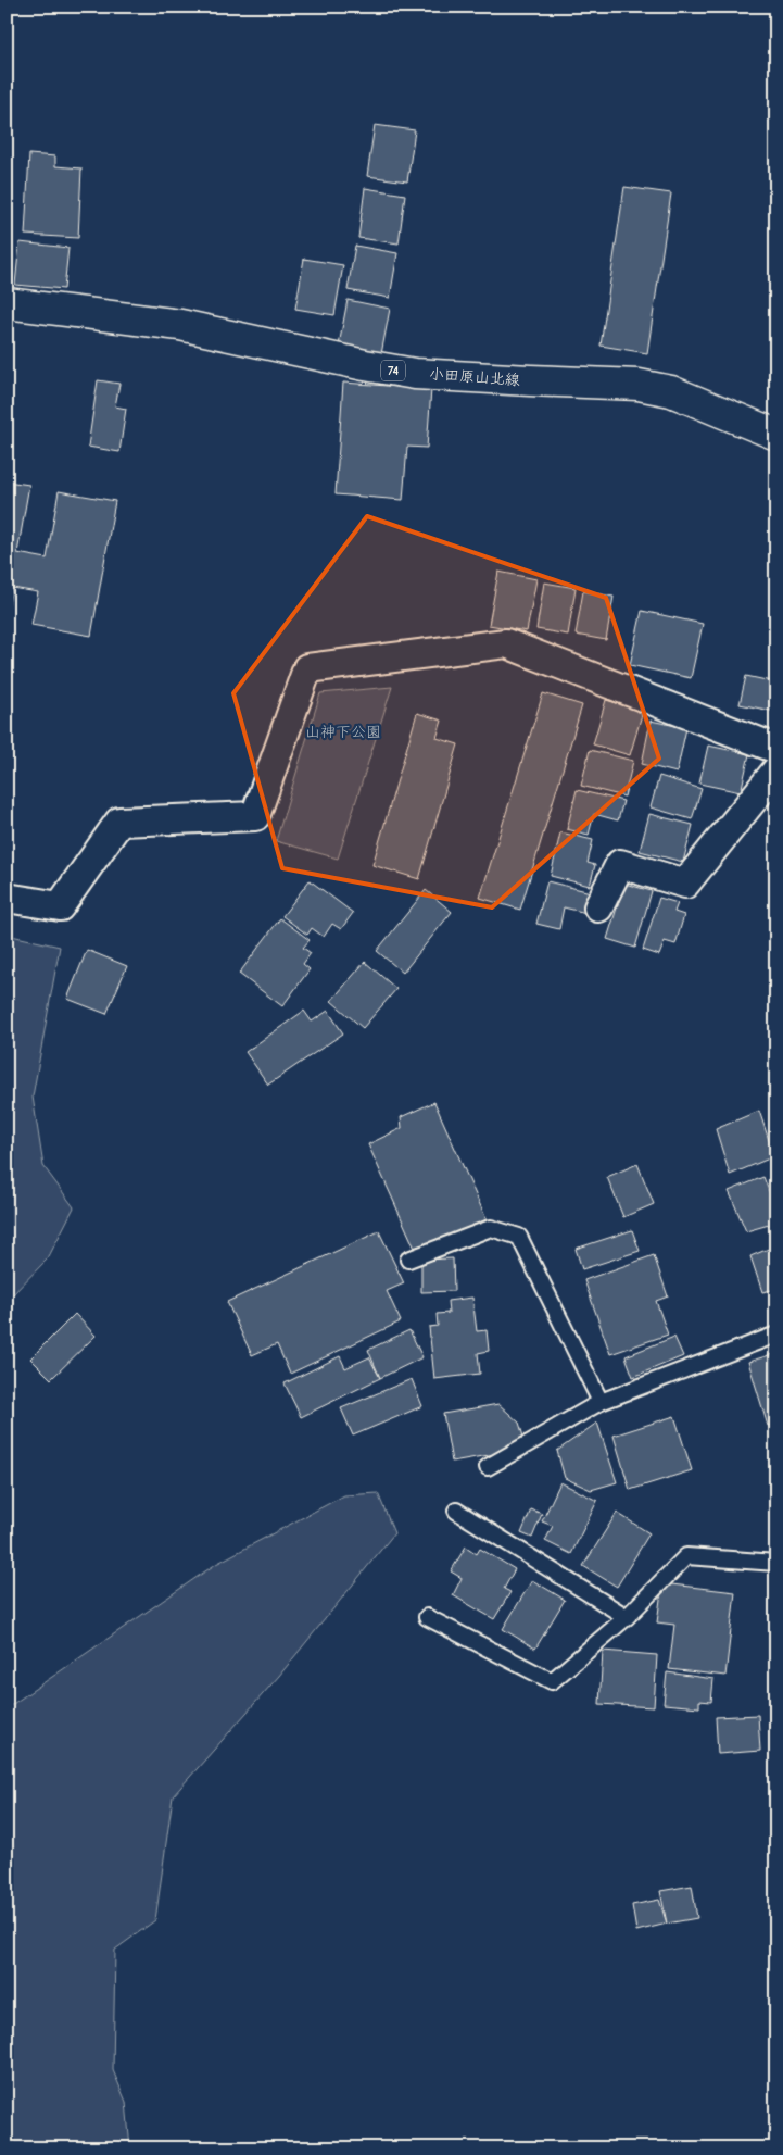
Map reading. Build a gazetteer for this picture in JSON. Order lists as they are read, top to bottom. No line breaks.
{"streets":{"main road":["74","小田原山北線"]},"parks":["山神下公園"]}
